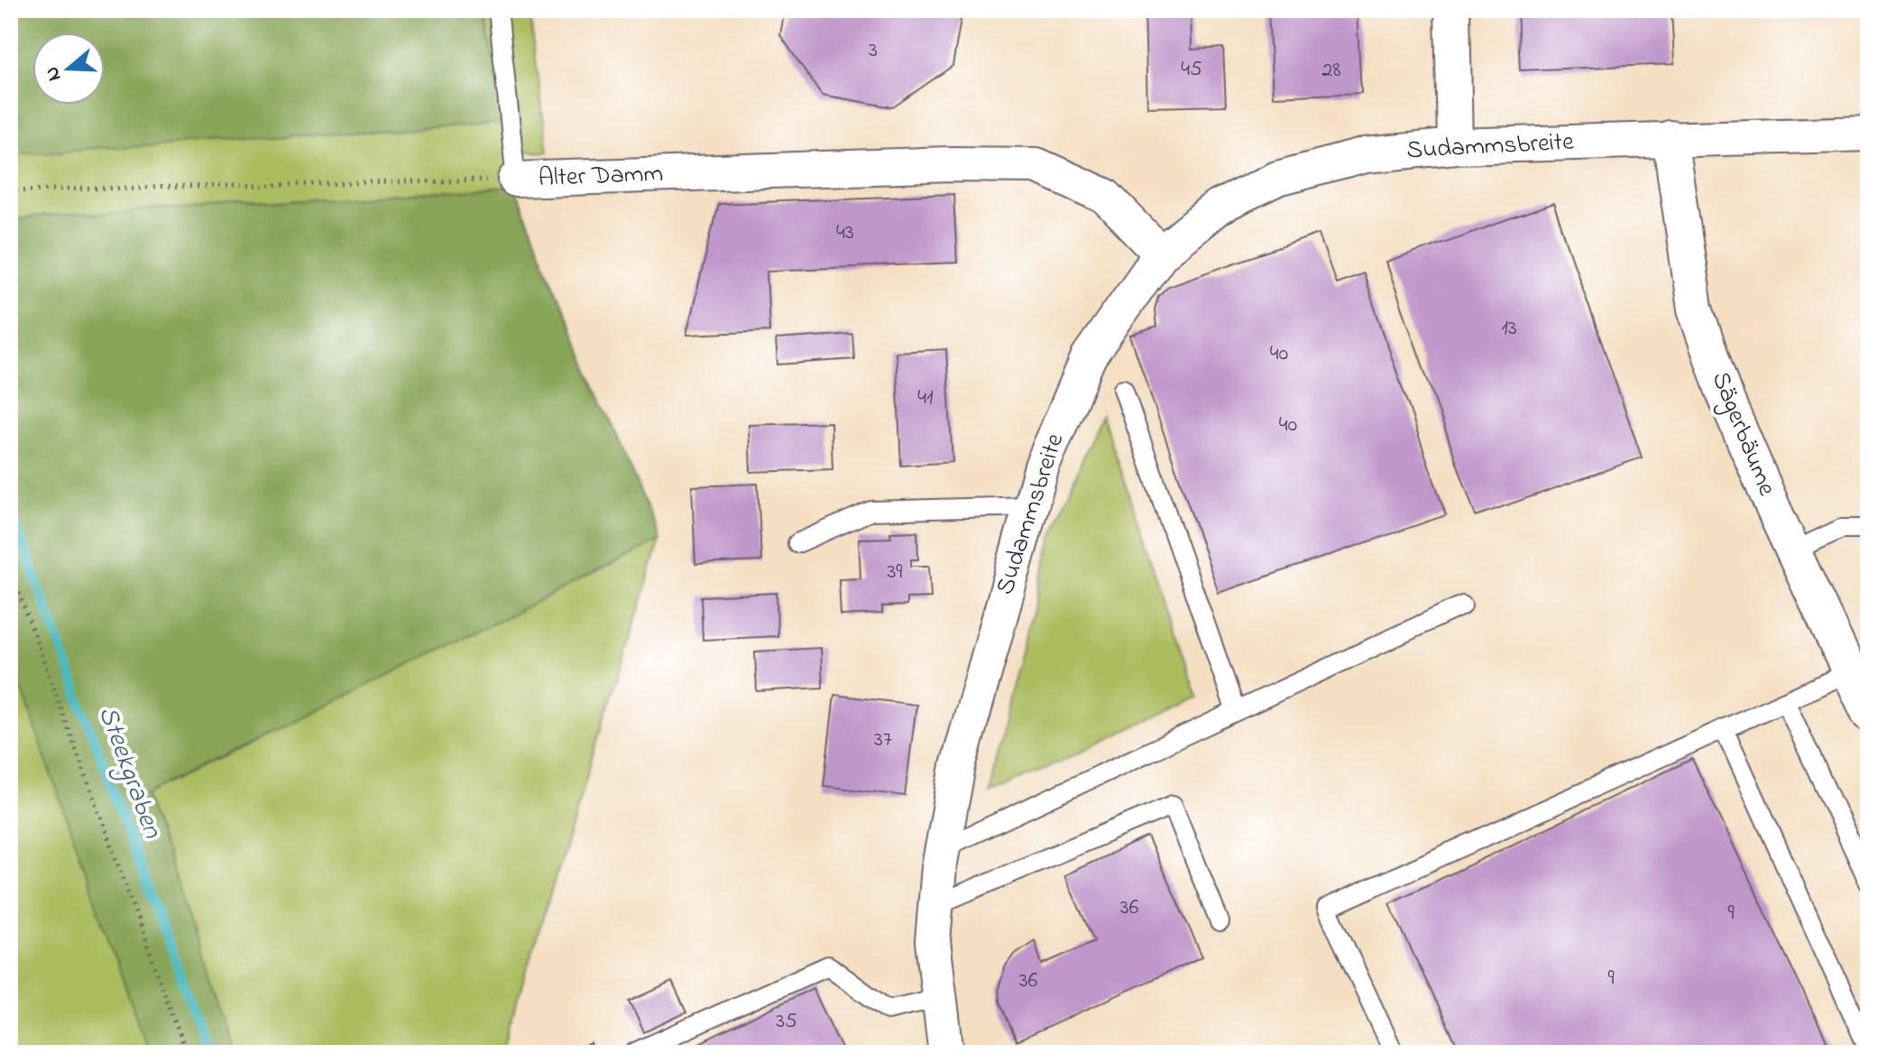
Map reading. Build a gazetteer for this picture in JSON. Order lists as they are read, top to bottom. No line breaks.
{"streets":{"street":["Sudammsbreite","Alter Damm","Sägerbäume"]},"crossings":[["Sudammsbreite","Alter Damm"],["Sudammsbreite","Sägerbäume"]],"water":["Steekgraben"],"house_numbers":["3","45","28","43","13","40","41","40","39","37","36","9","9","36","35"],"north":"left"}
